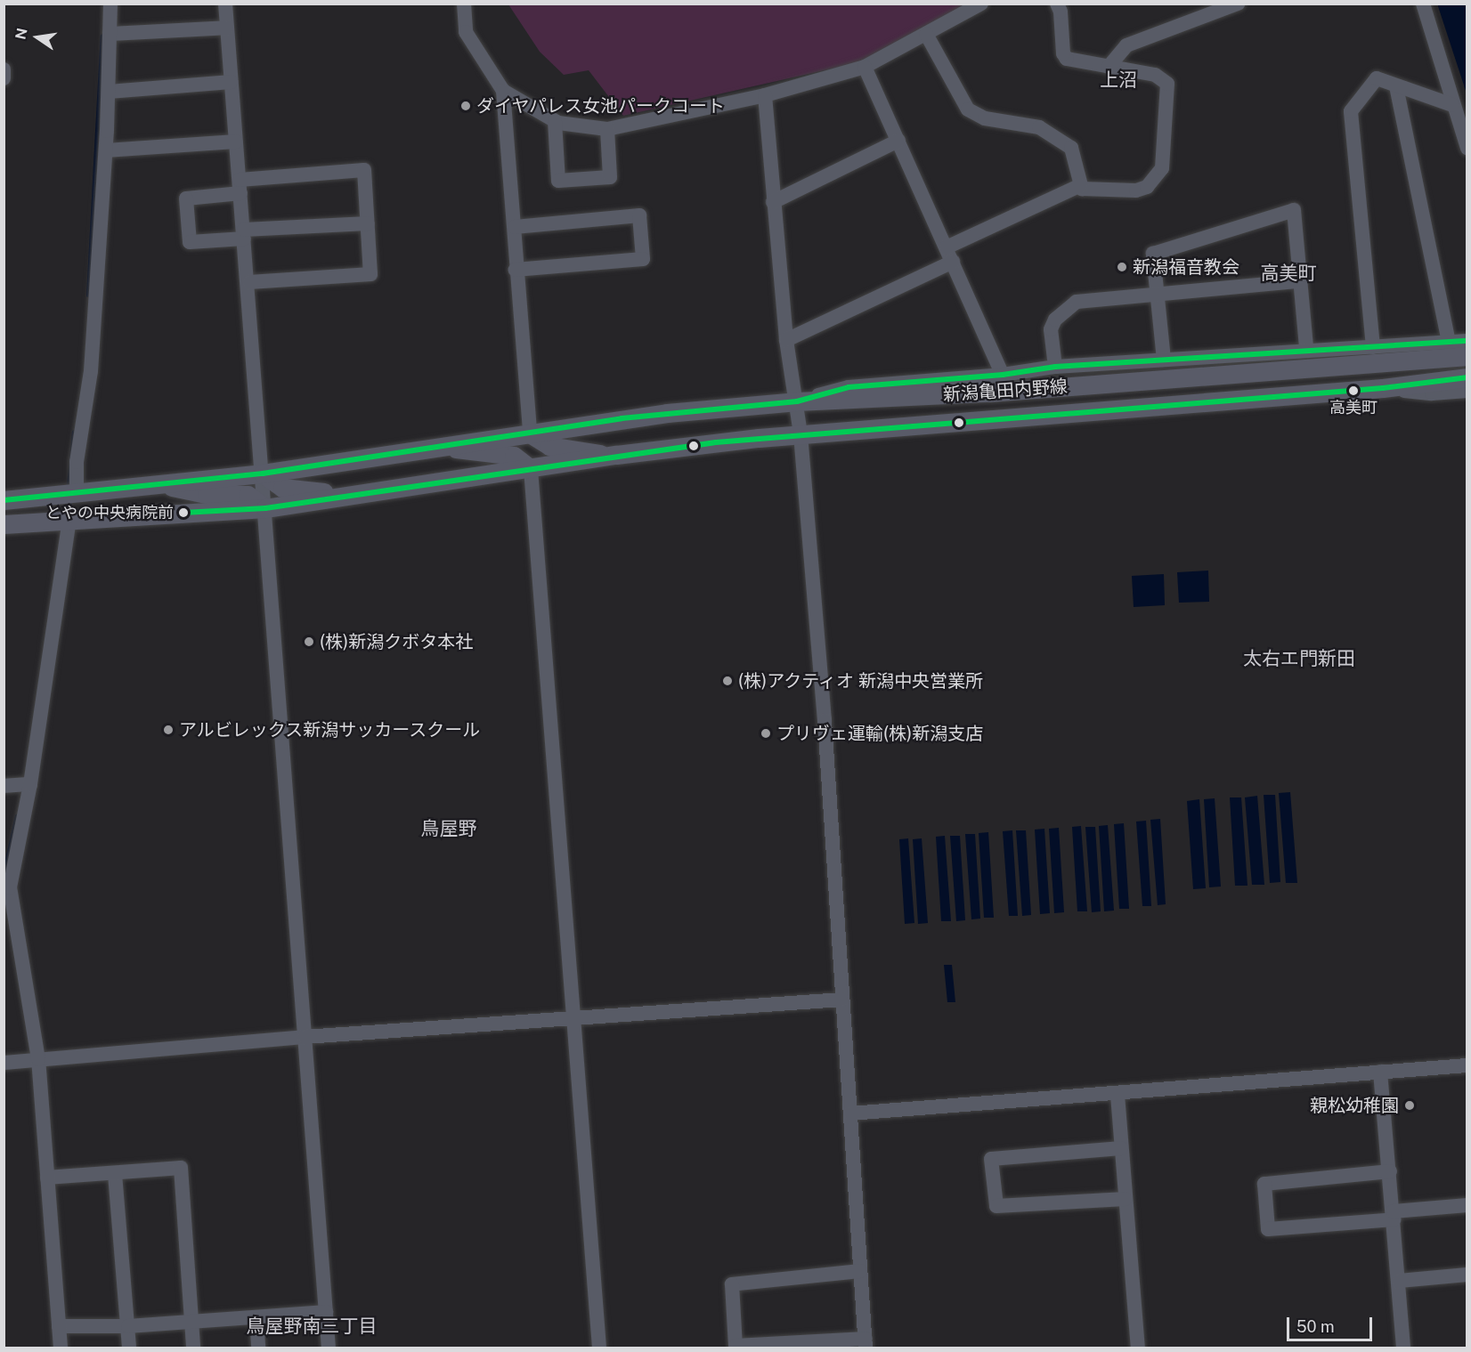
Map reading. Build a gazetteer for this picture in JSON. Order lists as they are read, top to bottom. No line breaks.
{"streets":{"main road":["新潟亀田内野線"]},"districts":["上沼","高美町","太右エ門新田","鳥屋野","鳥屋野南三丁目"],"places":["ダイヤパレス女池パークコート","新潟福音教会","高美町","とやの中央病院前","(株)新潟クボタ本社","(株)アクティオ 新潟中央営業所","アルビレックス新潟サッカースクール","プリヴェ運輸(株)新潟支店","親松幼稚園"],"scale_bar":"50 m","north":"left"}
